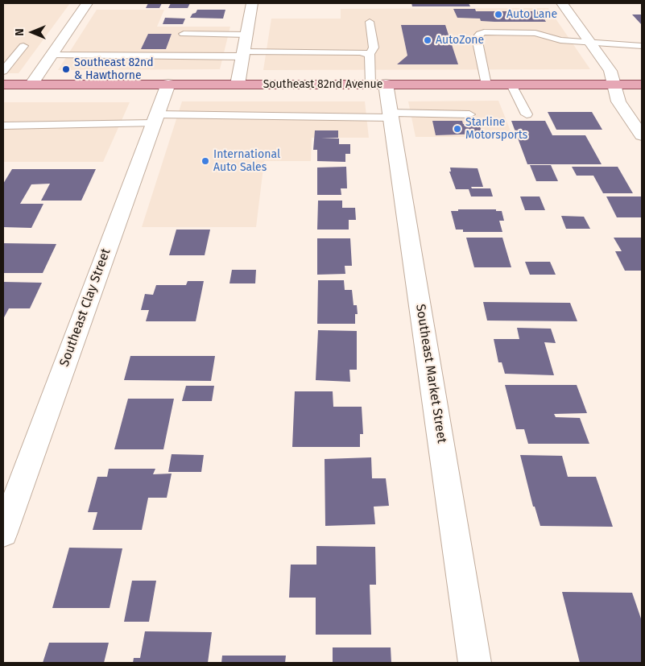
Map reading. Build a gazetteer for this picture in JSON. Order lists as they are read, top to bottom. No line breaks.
{"streets":{"main road":["Southeast 82nd Avenue"],"street":["Southeast Clay Street","Southeast Market Street"]},"crossings":[["Southeast 82nd Avenue","Southeast Clay Street"],["Southeast 82nd Avenue","Southeast Market Street"]],"places":["Auto Lane","AutoZone","Southeast 82nd & Hawthorne","Starline Motorsports","International Auto Sales"],"north":"left"}
